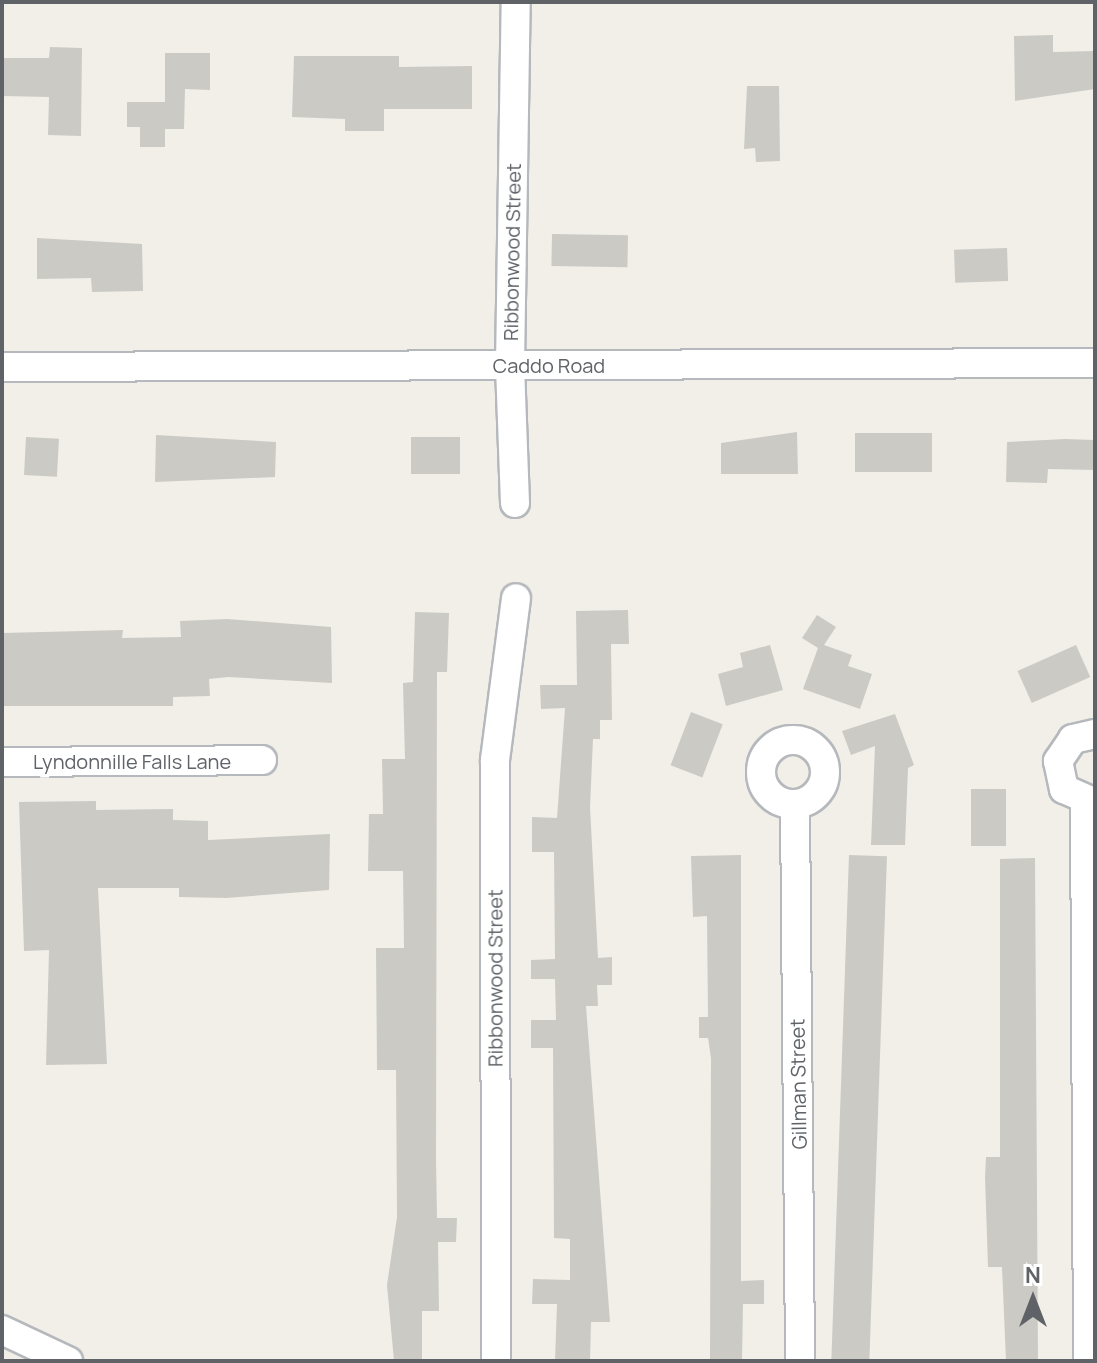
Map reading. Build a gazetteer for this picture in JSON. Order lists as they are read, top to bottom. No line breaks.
{"streets":{"street":["Ribbonwood Street","Caddo Road","Lyndonnille Falls Lane","Gillman Street"]},"crossings":[["Ribbonwood Street","Caddo Road"]],"north":"top"}
